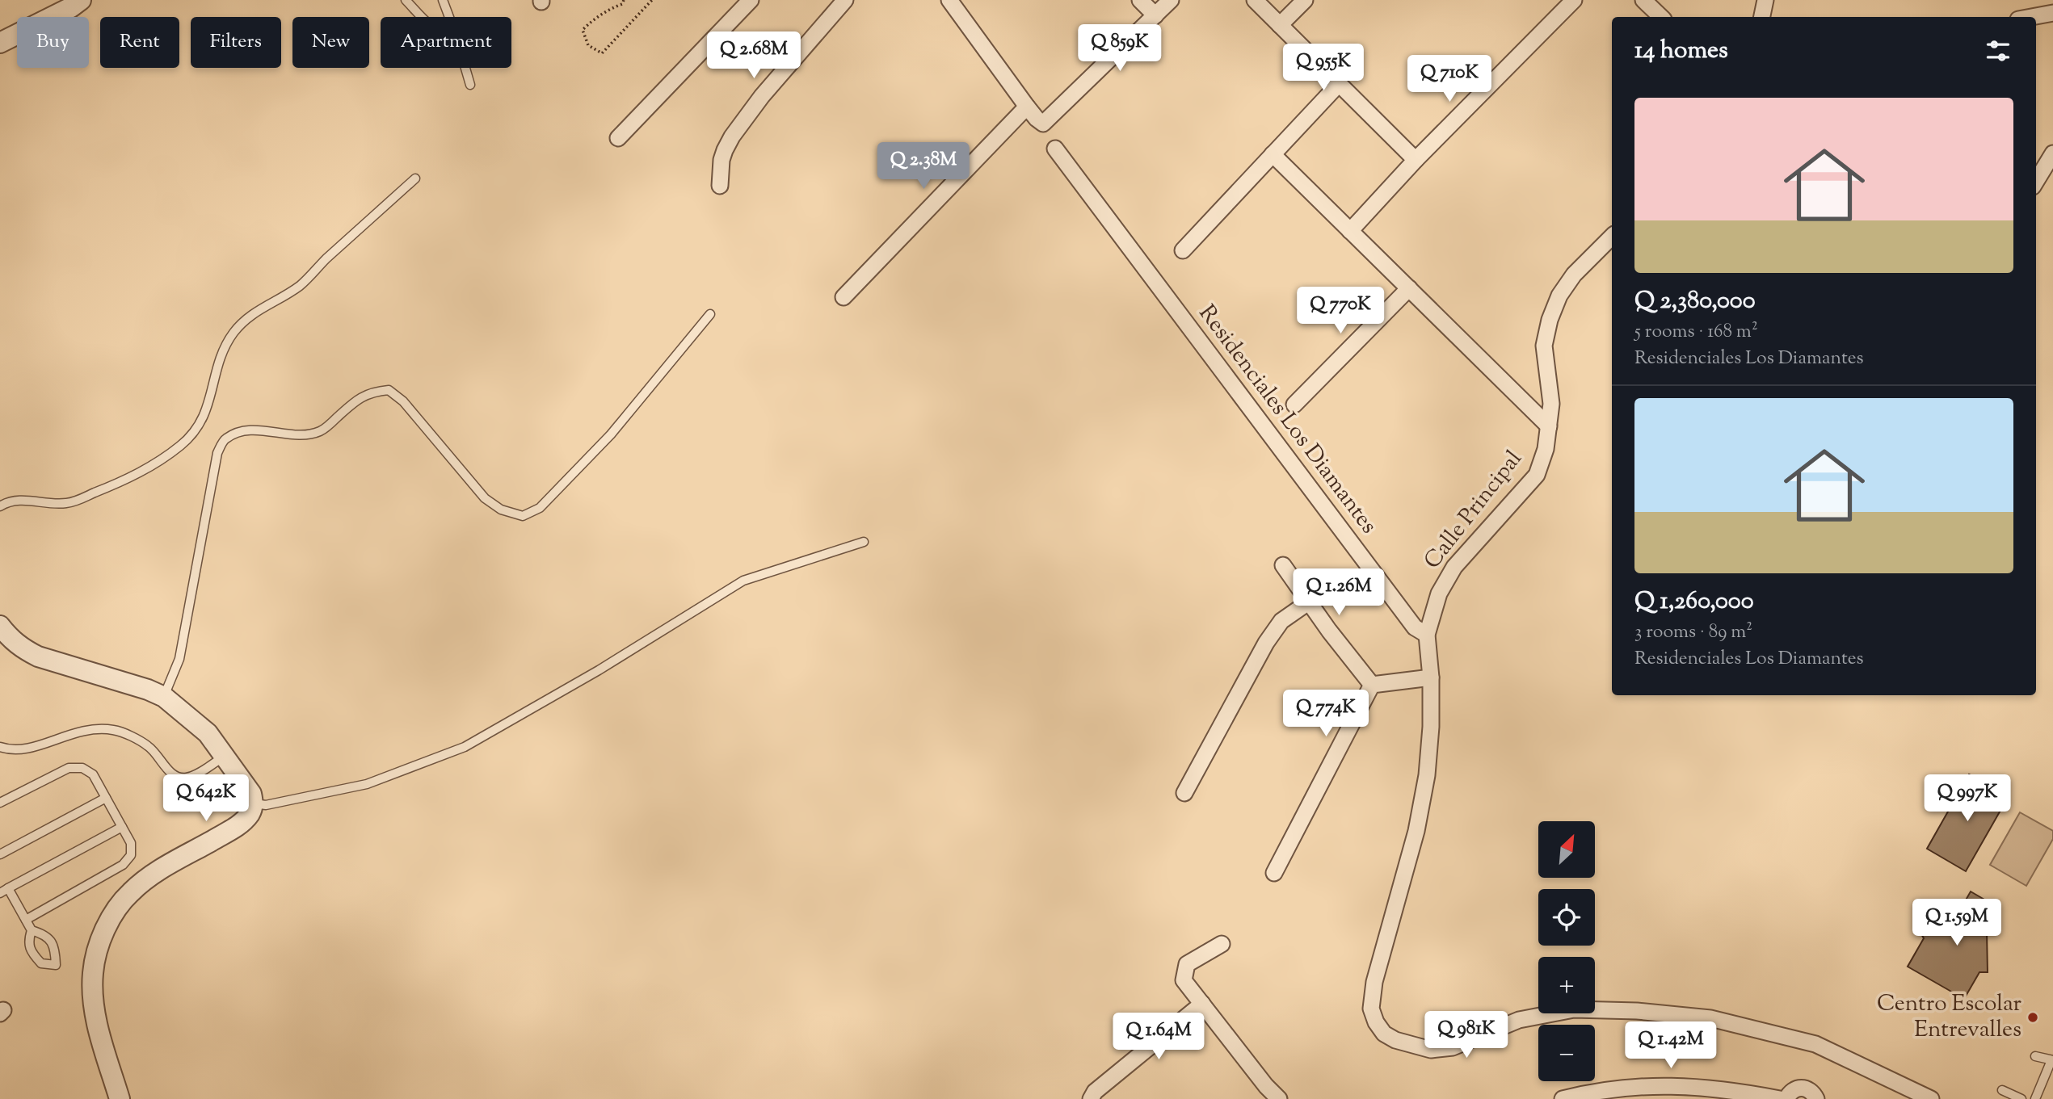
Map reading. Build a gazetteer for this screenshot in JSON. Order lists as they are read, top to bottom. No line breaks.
{"streets":{"street":["Residenciales Los Diamantes","Calle Principal"]},"crossings":[["Residenciales Los Diamantes","Calle Principal"]],"places":["Centro Escolar Entrevalles"],"north":"top right","page":{"chip":["Buy","Rent","Filters","New","Apartment"],"heading":"14 homes","price":["Q 859K","Q 2.68M","Q 955K","Q 710K","Q 2.38M","Q 770K","Q 1.26M","Q 774K","Q 642K","Q 997K","Q 1.59M","Q 981K","Q 1.64M","Q 1.42M"],"list":[{"name":"Q 2,380,000","note":"5 rooms · 168 m² · Residenciales Los Diamantes"},{"name":"Q 1,260,000","note":"3 rooms · 89 m² · Residenciales Los Diamantes"}],"map_buttons":["+","−"]}}
